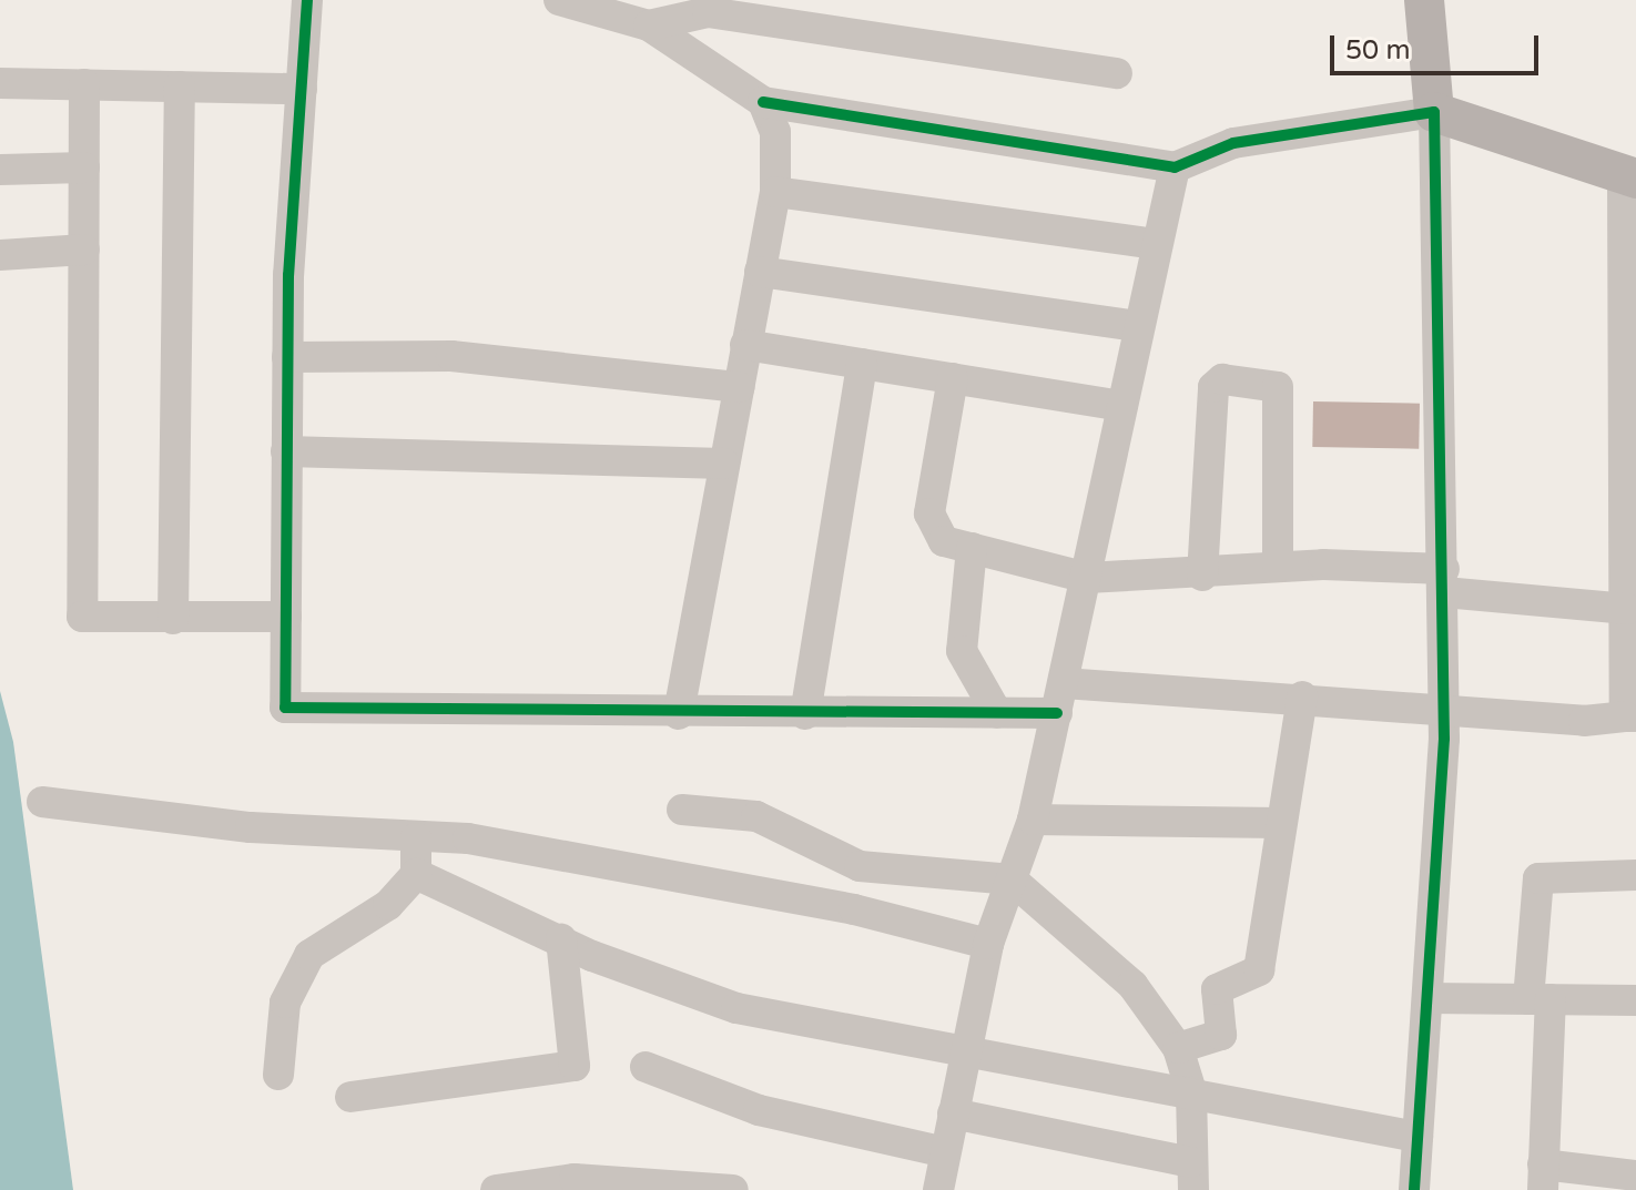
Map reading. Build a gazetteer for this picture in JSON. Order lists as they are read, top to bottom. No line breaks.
{"scale_bar":"50 m"}
